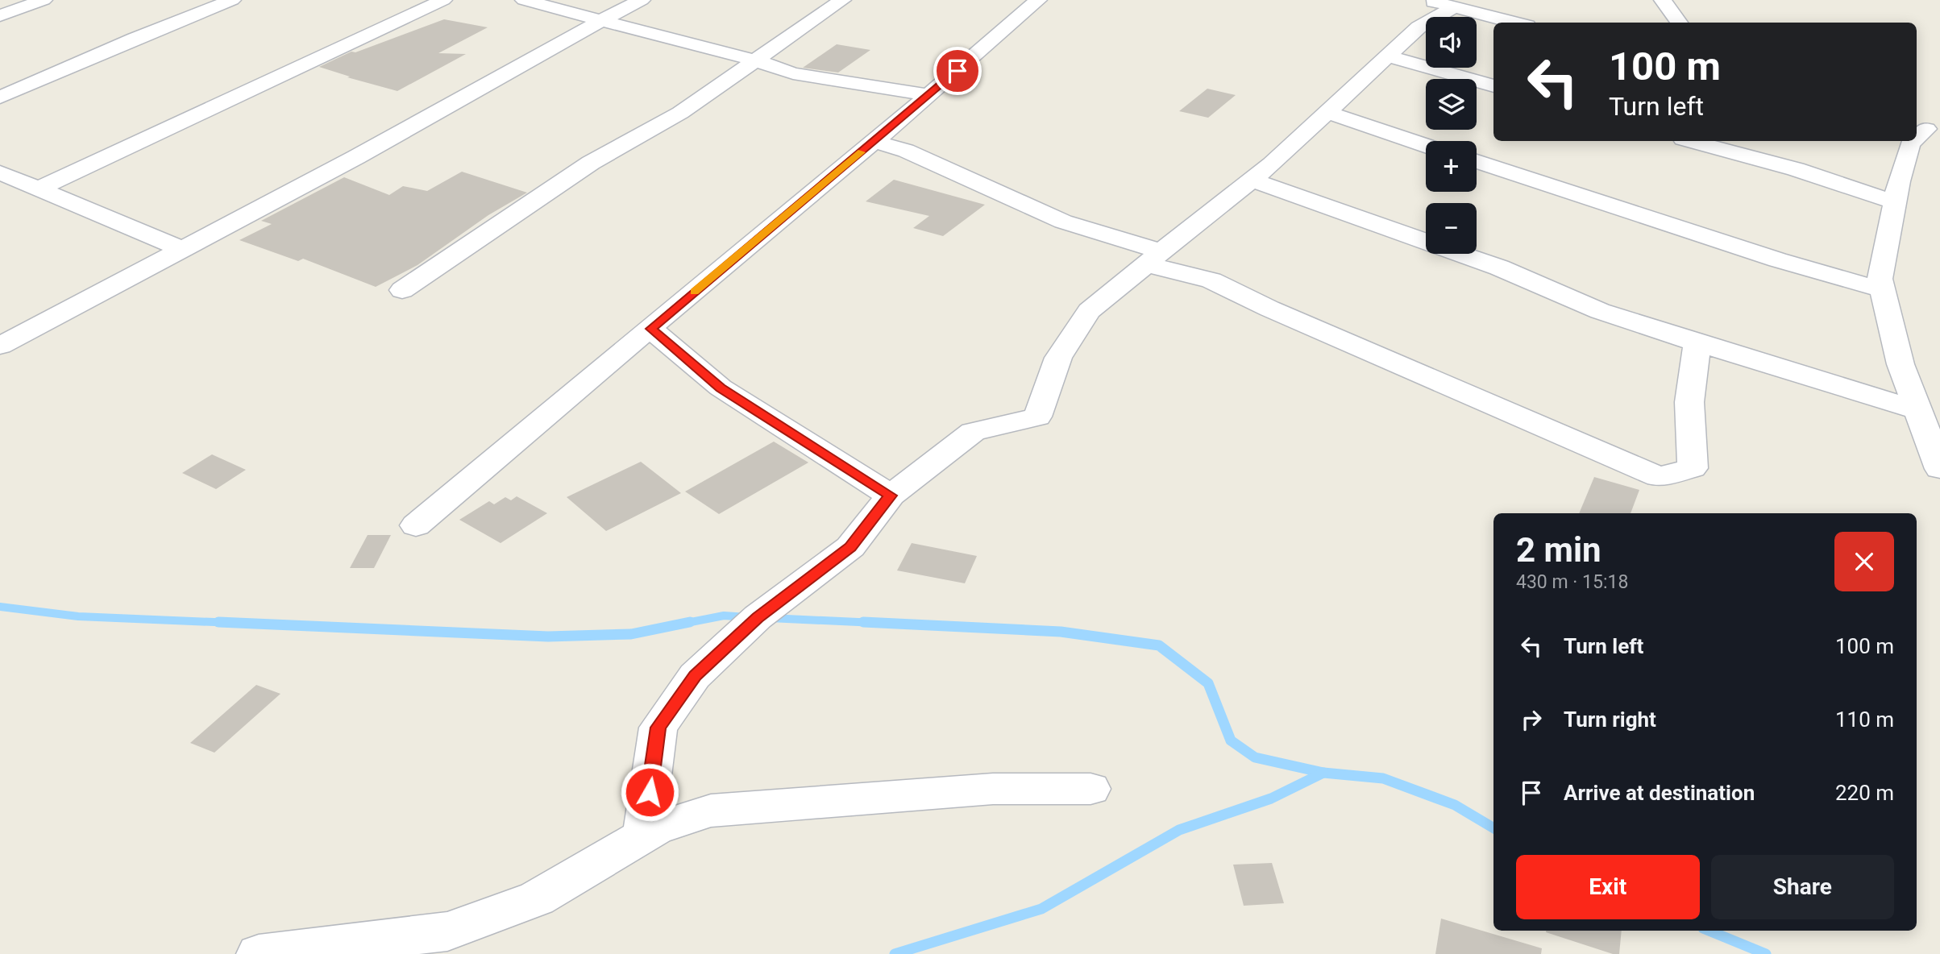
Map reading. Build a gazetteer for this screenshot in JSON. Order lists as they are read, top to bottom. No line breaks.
{"page":{"map_buttons":["+","−"],"turn":["100 m","Turn left"],"heading":["2 min","430 m · 15:18"],"list":[{"name":"Turn left","value":"100 m"},{"name":"Turn right","value":"110 m"},{"name":"Arrive at destination","value":"220 m"}],"buttons":["Exit","Share"]}}
